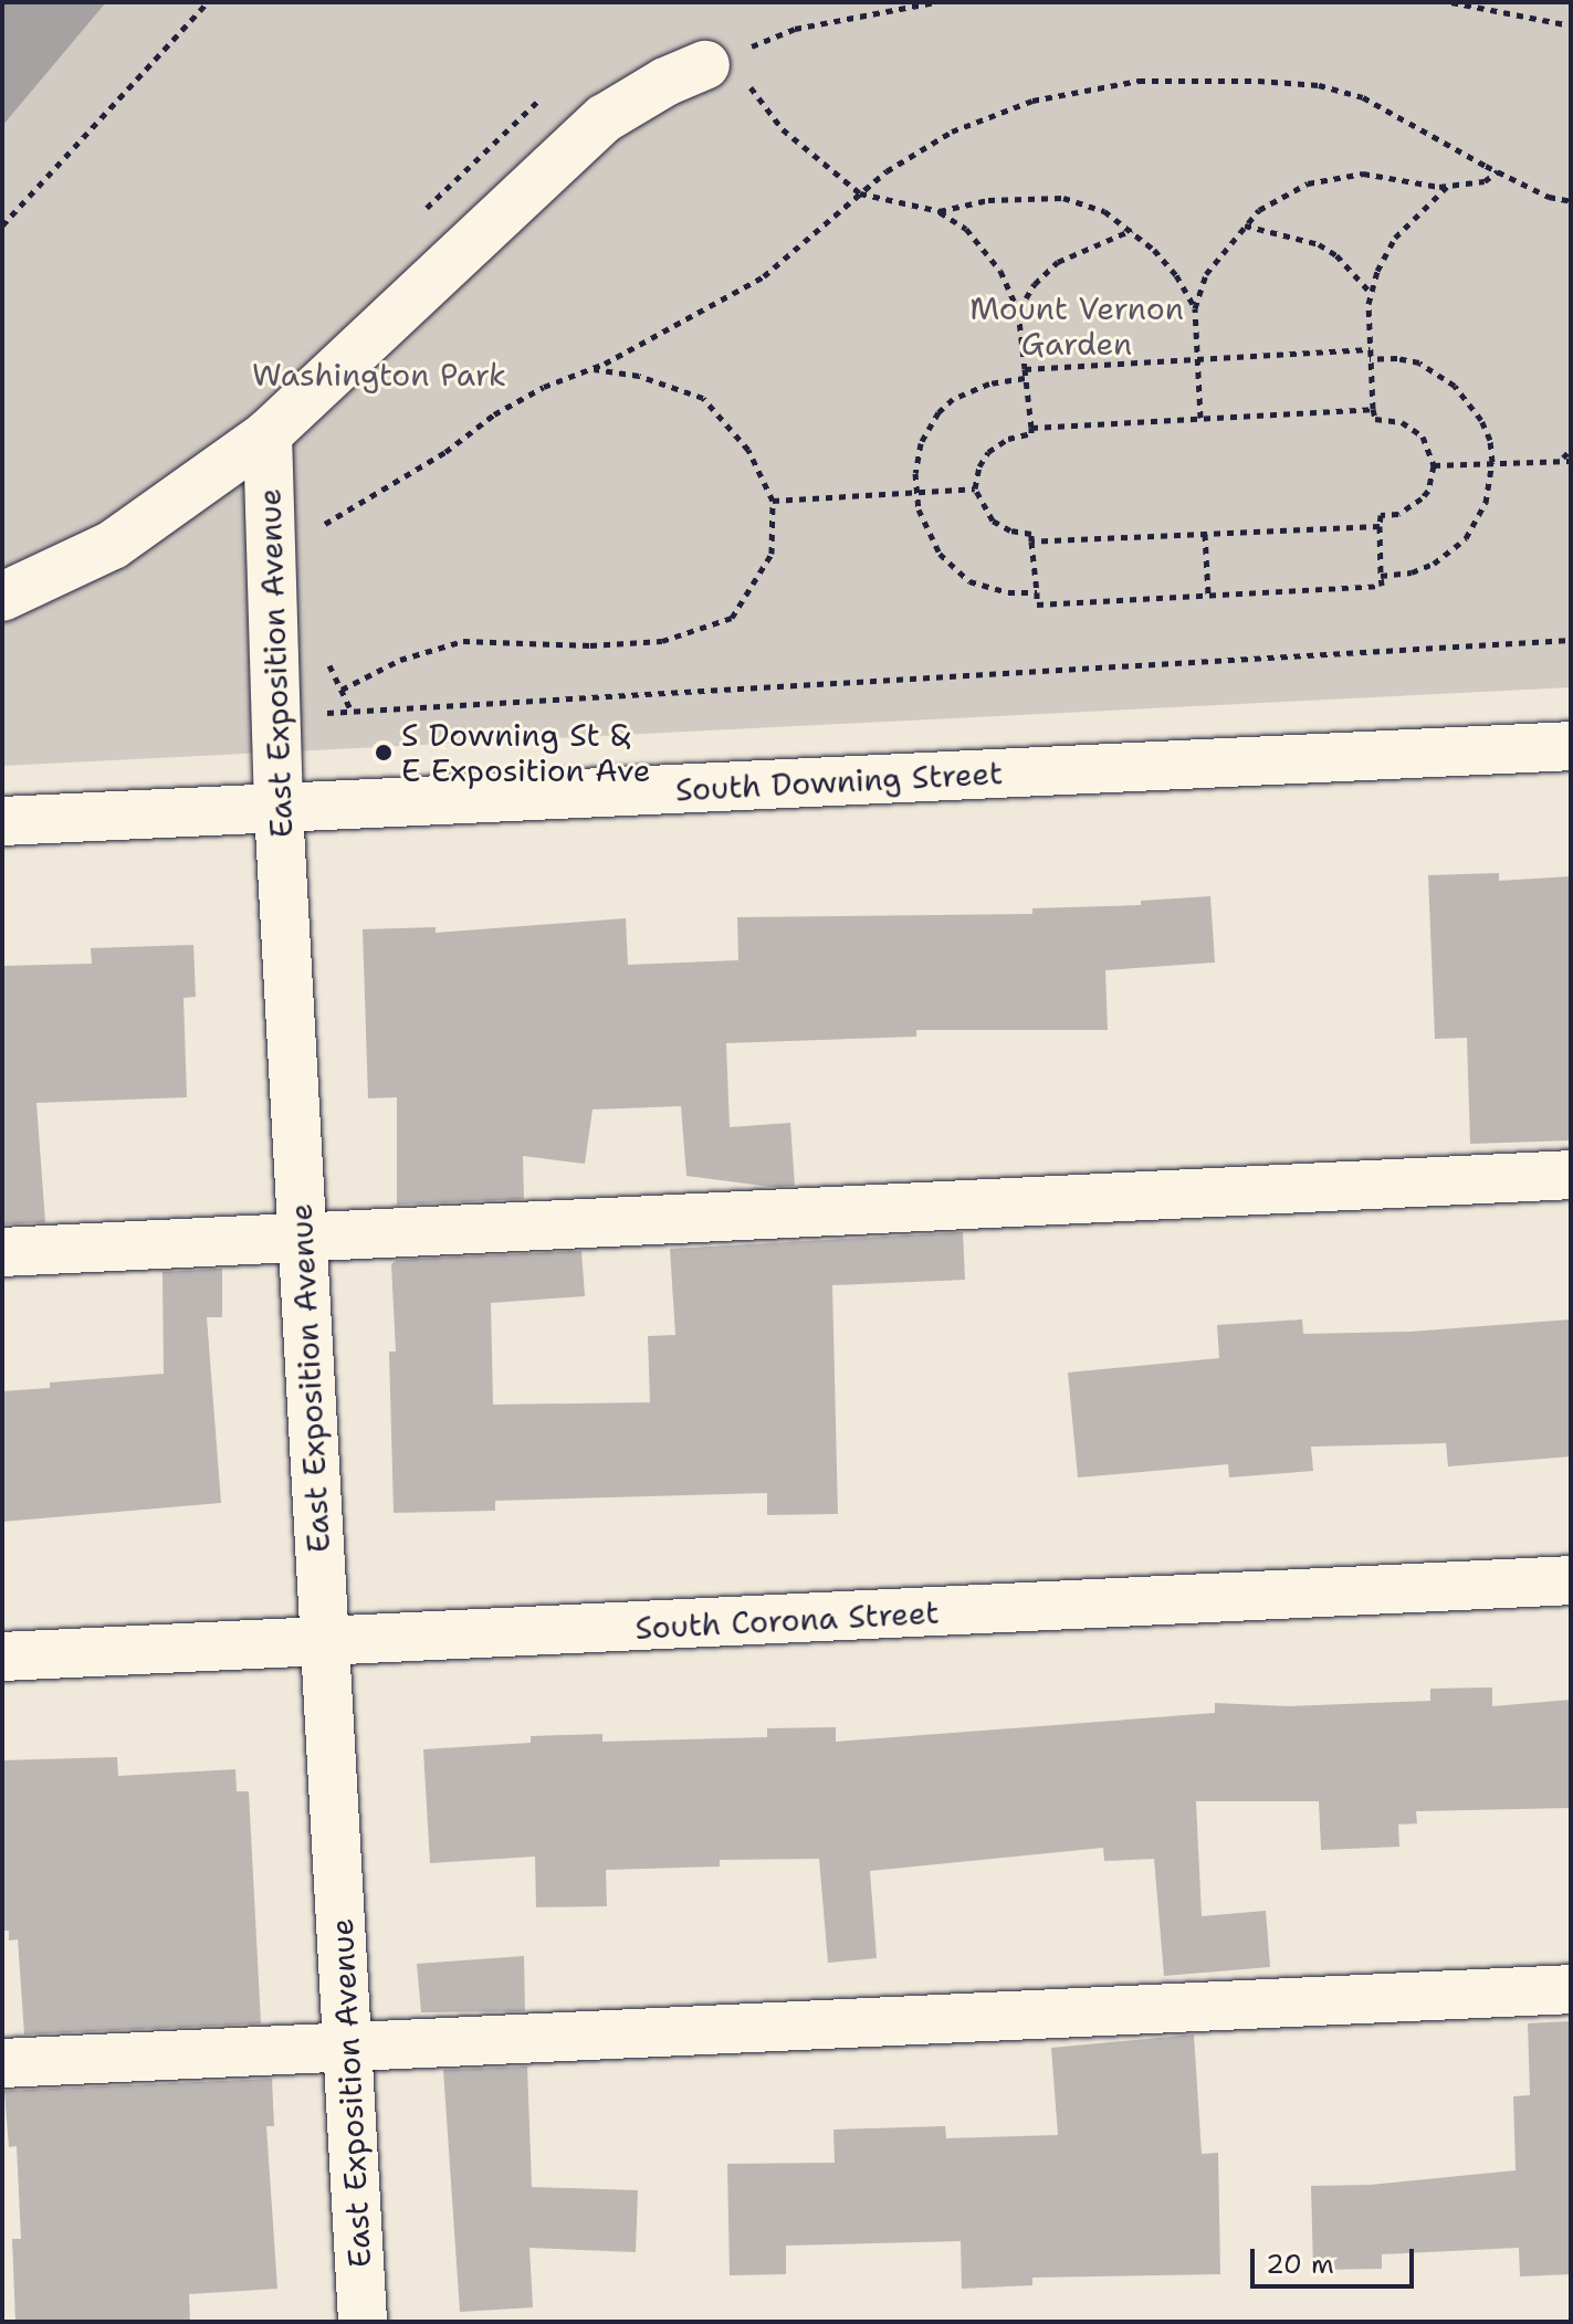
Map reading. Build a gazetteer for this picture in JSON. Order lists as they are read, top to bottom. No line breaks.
{"streets":{"street":["East Exposition Avenue","South Downing Street","South Corona Street"]},"crossings":[["East Exposition Avenue","South Downing Street"],["East Exposition Avenue","South Corona Street"]],"parks":["Mount Vernon Garden","Washington Park"],"places":["S Downing St & E Exposition Ave"],"scale_bar":"20 m"}
